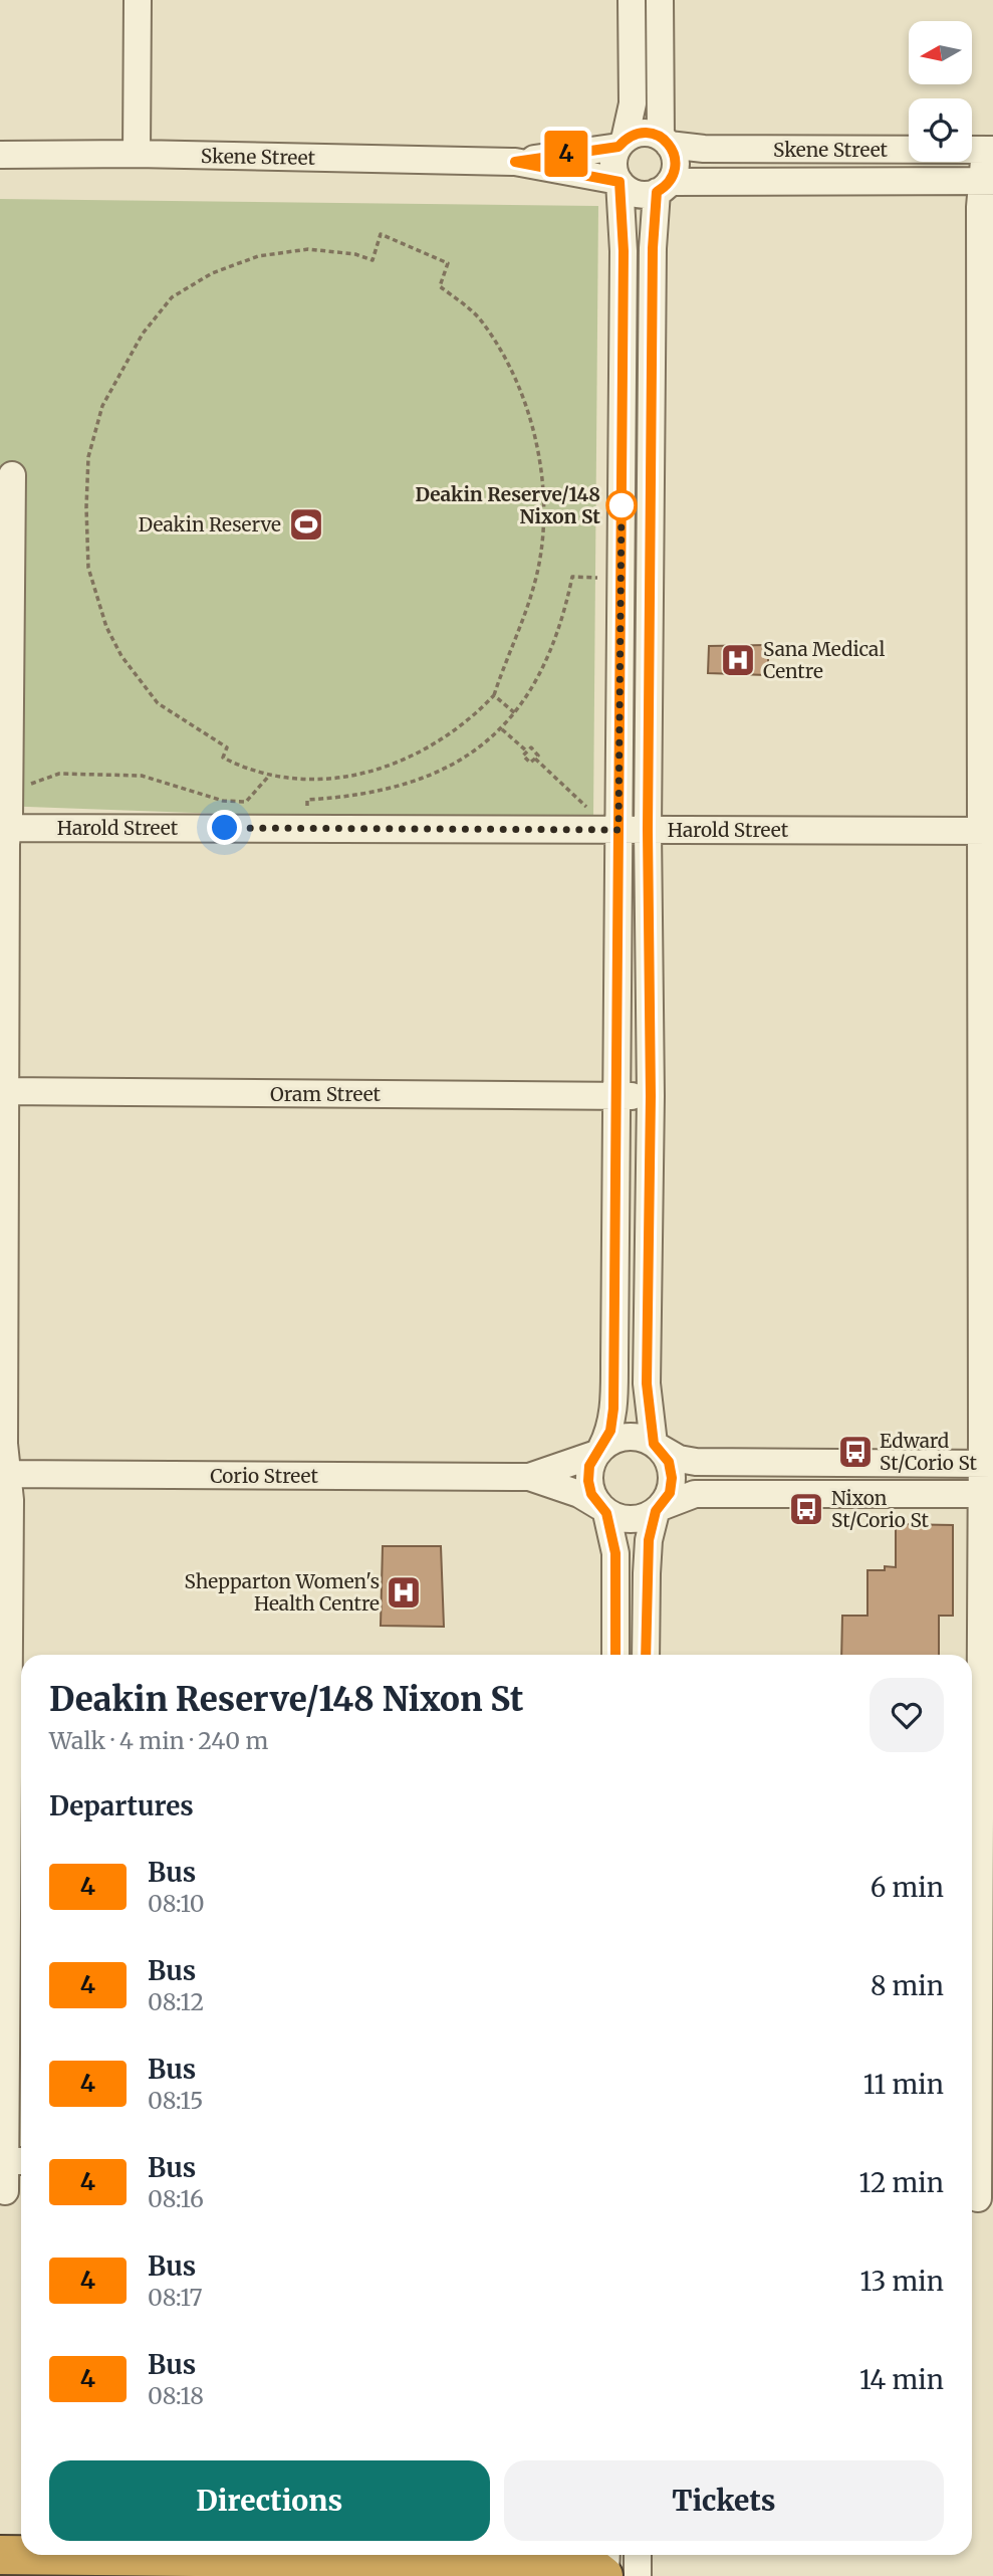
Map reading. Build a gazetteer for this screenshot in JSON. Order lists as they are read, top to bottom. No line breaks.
{"streets":{"street":["Skene Street","Harold Street","Oram Street","Corio Street"]},"places":{"other":["Deakin Reserve/148 Nixon St"],"sports":["Deakin Reserve"],"hospital":["Sana Medical Centre","Shepparton Women's Health Centre"],"bus stop":["Edward St/Corio St","Nixon St/Corio St"]},"lines":["bus line 4"],"north":"left","page":{"on_map":"4","heading":[["Deakin Reserve/148 Nixon St","Walk · 4 min · 240 m"],"Departures"],"list":[{"mark":"4","name":"Bus","note":"08:10","value":"6 min"},{"mark":"4","name":"Bus","note":"08:12","value":"8 min"},{"mark":"4","name":"Bus","note":"08:15","value":"11 min"},{"mark":"4","name":"Bus","note":"08:16","value":"12 min"},{"mark":"4","name":"Bus","note":"08:17","value":"13 min"},{"mark":"4","name":"Bus","note":"08:18","value":"14 min"}],"buttons":["Directions","Tickets"]}}
